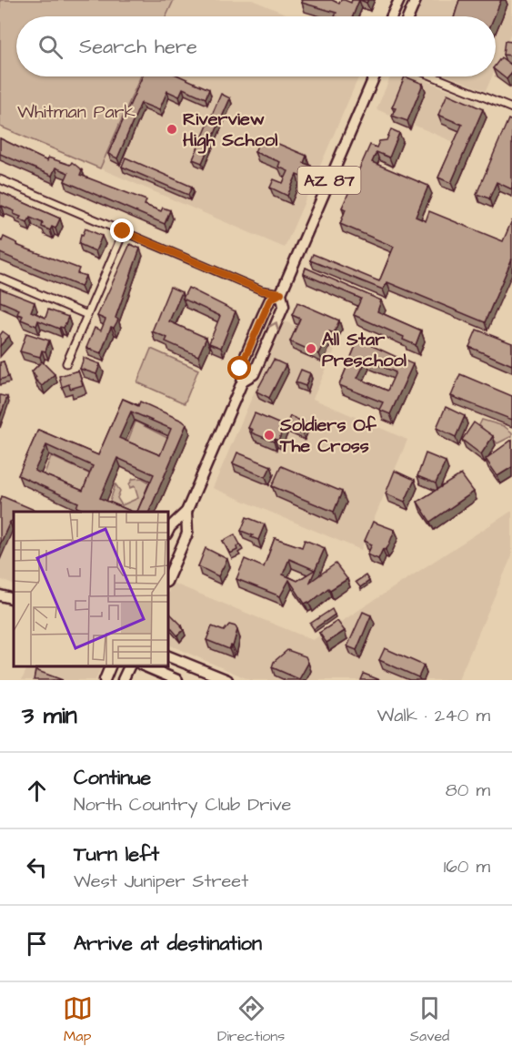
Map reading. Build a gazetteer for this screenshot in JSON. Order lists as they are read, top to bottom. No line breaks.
{"streets":{"main road":["AZ 87"]},"parks":["Whitman Park"],"places":["Riverview High School","All Star Preschool","Soldiers Of The Cross"],"page":{"search":"Search here","heading":["3 min","Walk · 240 m"],"list":[["Continue","North Country Club Drive","80 m"],["Turn left","West Juniper Street","160 m"],"Arrive at destination"],"nav":["Map","Directions","Saved"]}}
